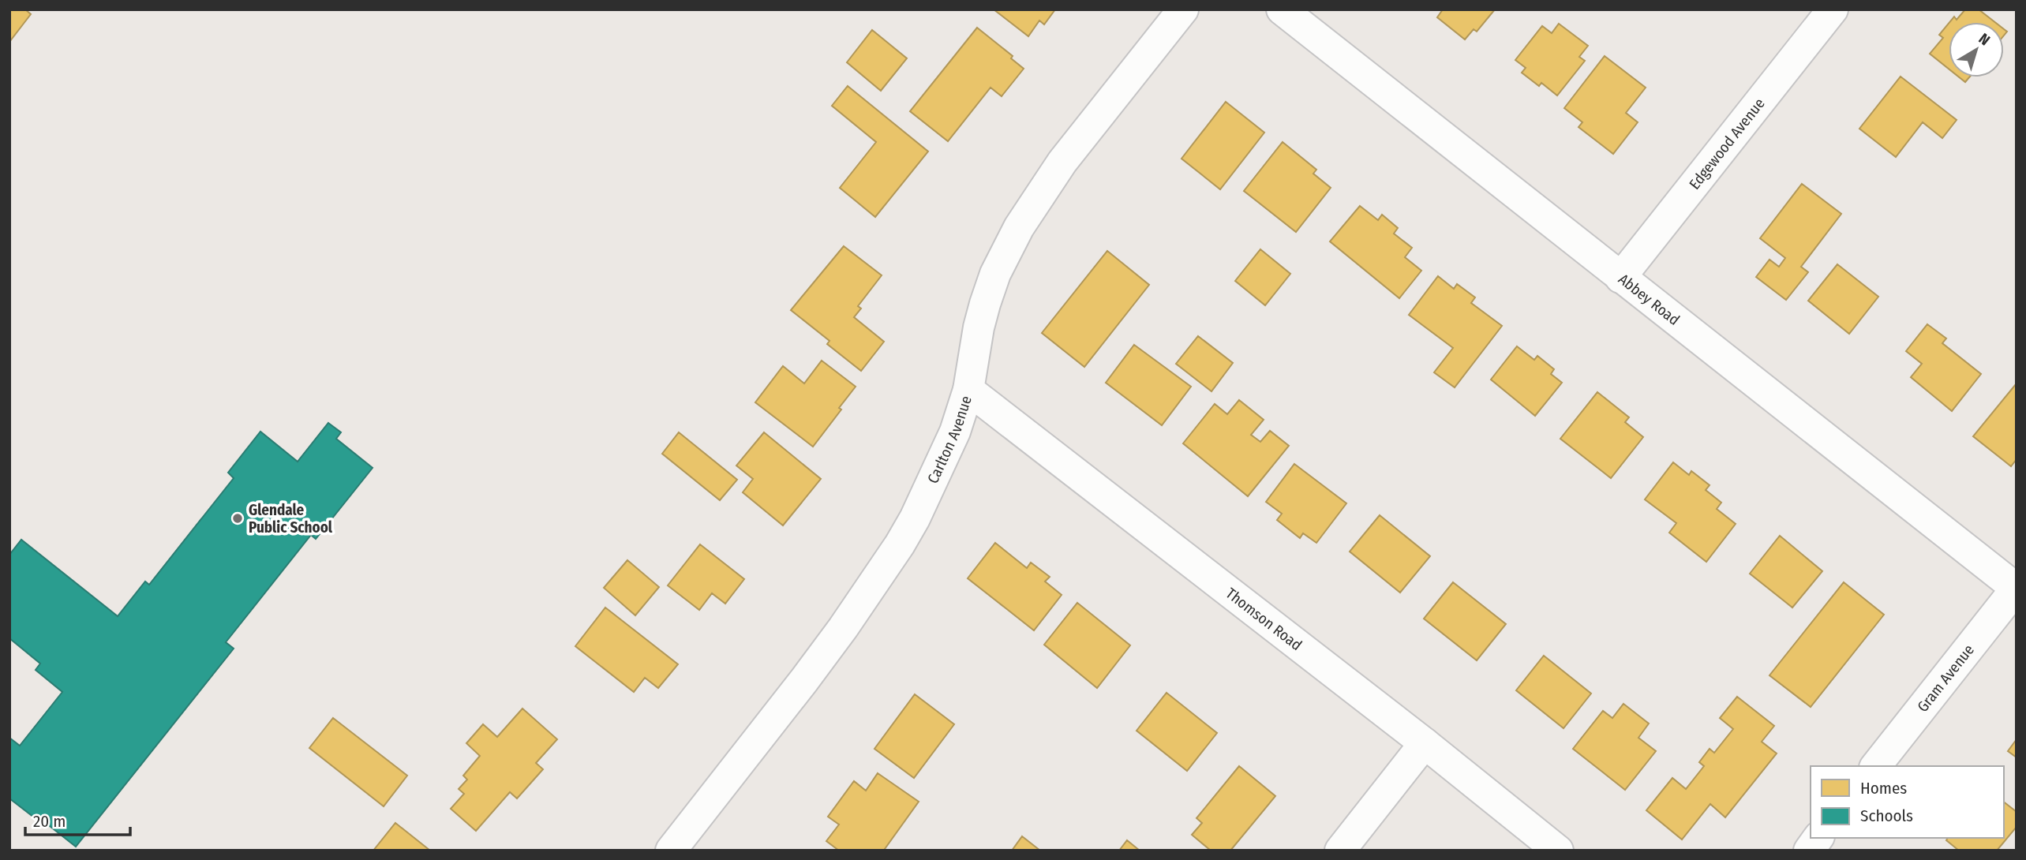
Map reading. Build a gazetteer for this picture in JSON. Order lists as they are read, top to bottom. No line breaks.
{"streets":{"street":["Edgewood Avenue","Abbey Road","Carlton Avenue","Thomson Road","Gram Avenue"]},"crossings":[["Edgewood Avenue","Abbey Road"],["Abbey Road","Gram Avenue"],["Carlton Avenue","Thomson Road"]],"places":["Glendale Public School"],"legend":["Homes","Schools"],"scale_bar":"20 m","north":"top right"}
